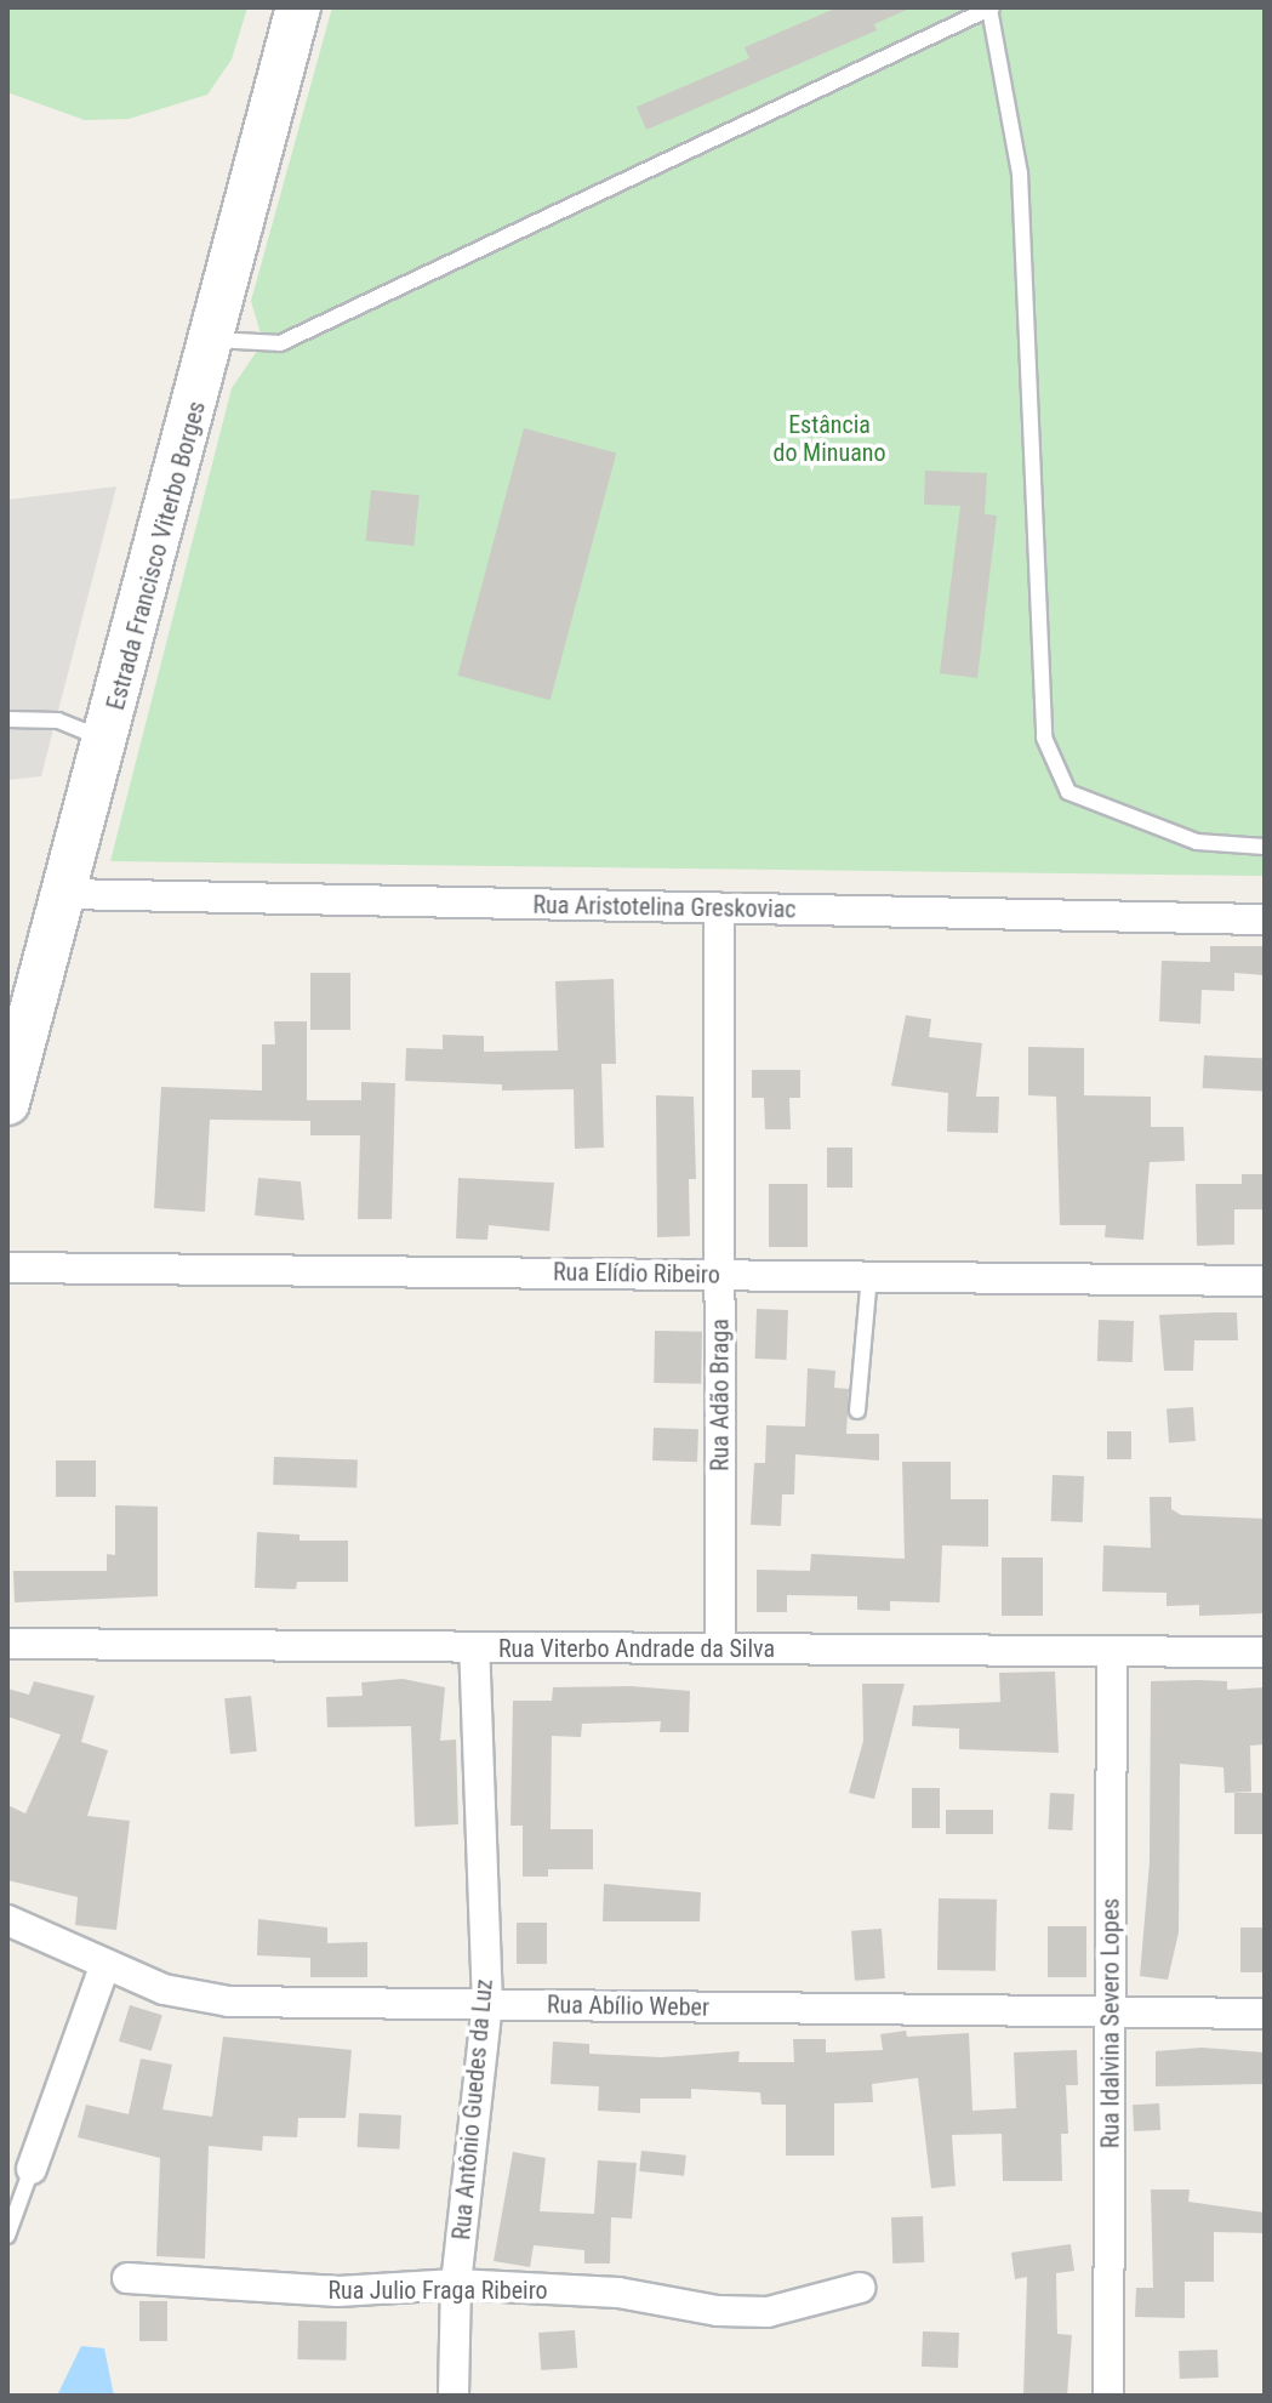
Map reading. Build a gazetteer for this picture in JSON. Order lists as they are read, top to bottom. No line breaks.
{"streets":{"street":["Estrada Francisco Viterbo Borges","Rua Aristotelina Greskoviac","Rua Elídio Ribeiro","Rua Adão Braga","Rua Viterbo Andrade da Silva","Rua Abílio Weber","Rua Idalvina Severo Lopes","Rua Antônio Guedes da Luz","Rua Julio Fraga Ribeiro"]},"crossings":[["Estrada Francisco Viterbo Borges","Rua Aristotelina Greskoviac"],["Rua Aristotelina Greskoviac","Rua Adão Braga"],["Rua Elídio Ribeiro","Rua Adão Braga"],["Rua Adão Braga","Rua Viterbo Andrade da Silva"],["Rua Viterbo Andrade da Silva","Rua Idalvina Severo Lopes"],["Rua Viterbo Andrade da Silva","Rua Antônio Guedes da Luz"],["Rua Abílio Weber","Rua Idalvina Severo Lopes"],["Rua Abílio Weber","Rua Antônio Guedes da Luz"],["Rua Antônio Guedes da Luz","Rua Julio Fraga Ribeiro"]],"parks":["Estância do Minuano"]}
